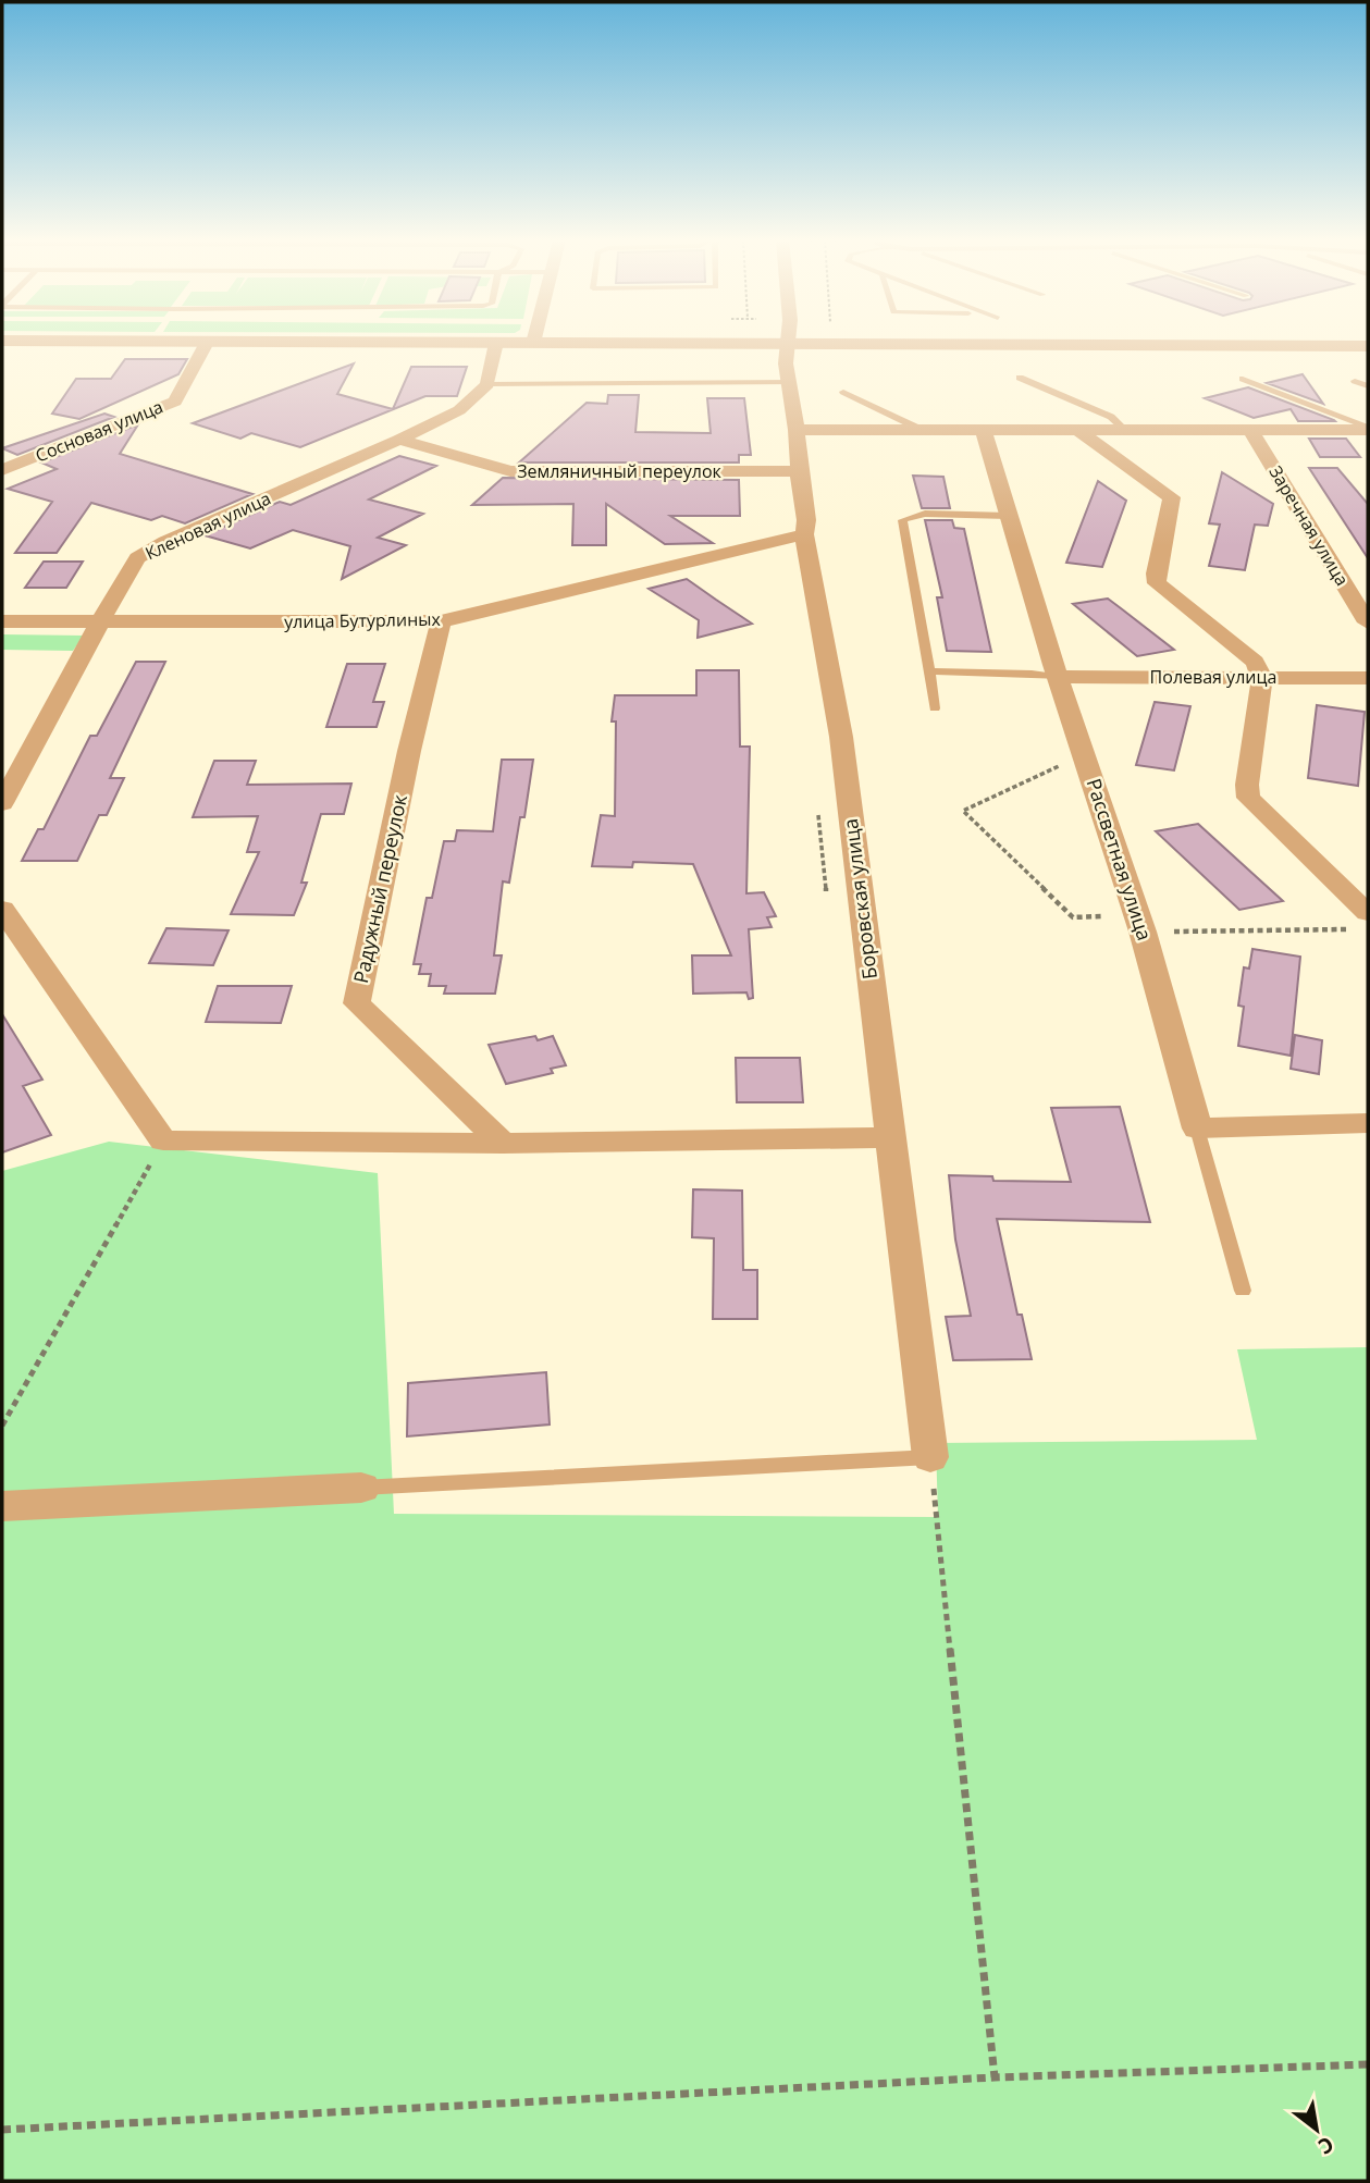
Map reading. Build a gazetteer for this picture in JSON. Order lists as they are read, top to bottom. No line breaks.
{"streets":{"street":["Сосновая улица","Земляничный переулок","Кленовая улица","Заречная улица","улица Бутурлиных","Полевая улица","Рассветная улица","Радужный переулок","Боровская улица"]},"crossings":[["Земляничный переулок","Кленовая улица"],["Земляничный переулок","Боровская улица"],["Кленовая улица","улица Бутурлиных"],["улица Бутурлиных","Радужный переулок"],["улица Бутурлиных","Боровская улица"],["Полевая улица","Рассветная улица"]],"north":"bottom right"}
